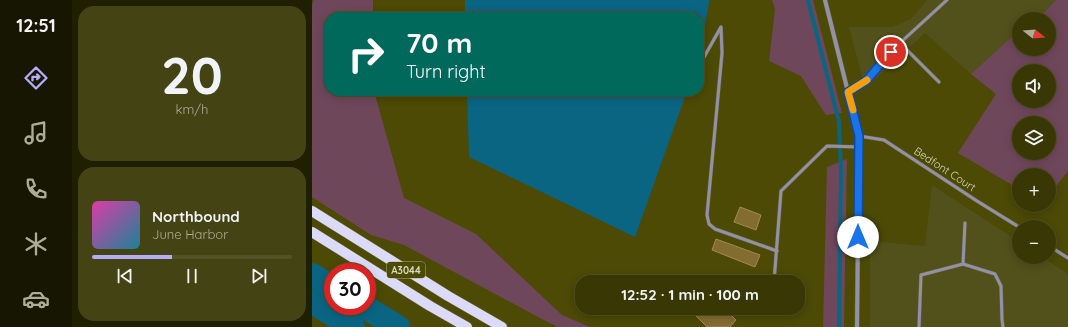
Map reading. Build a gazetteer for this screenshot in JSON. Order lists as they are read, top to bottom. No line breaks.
{"streets":{"main road":["A3044"],"lane":["Bedfont Court"]},"north":"right","page":{"tabs":"12:51","tile":["20","km/h"],"map_buttons":["+","−"],"turn":["70 m","Turn right"],"song":["Northbound","June Harbor"],"limit":"30","trip":"12:52 · 1 min · 100 m"}}
